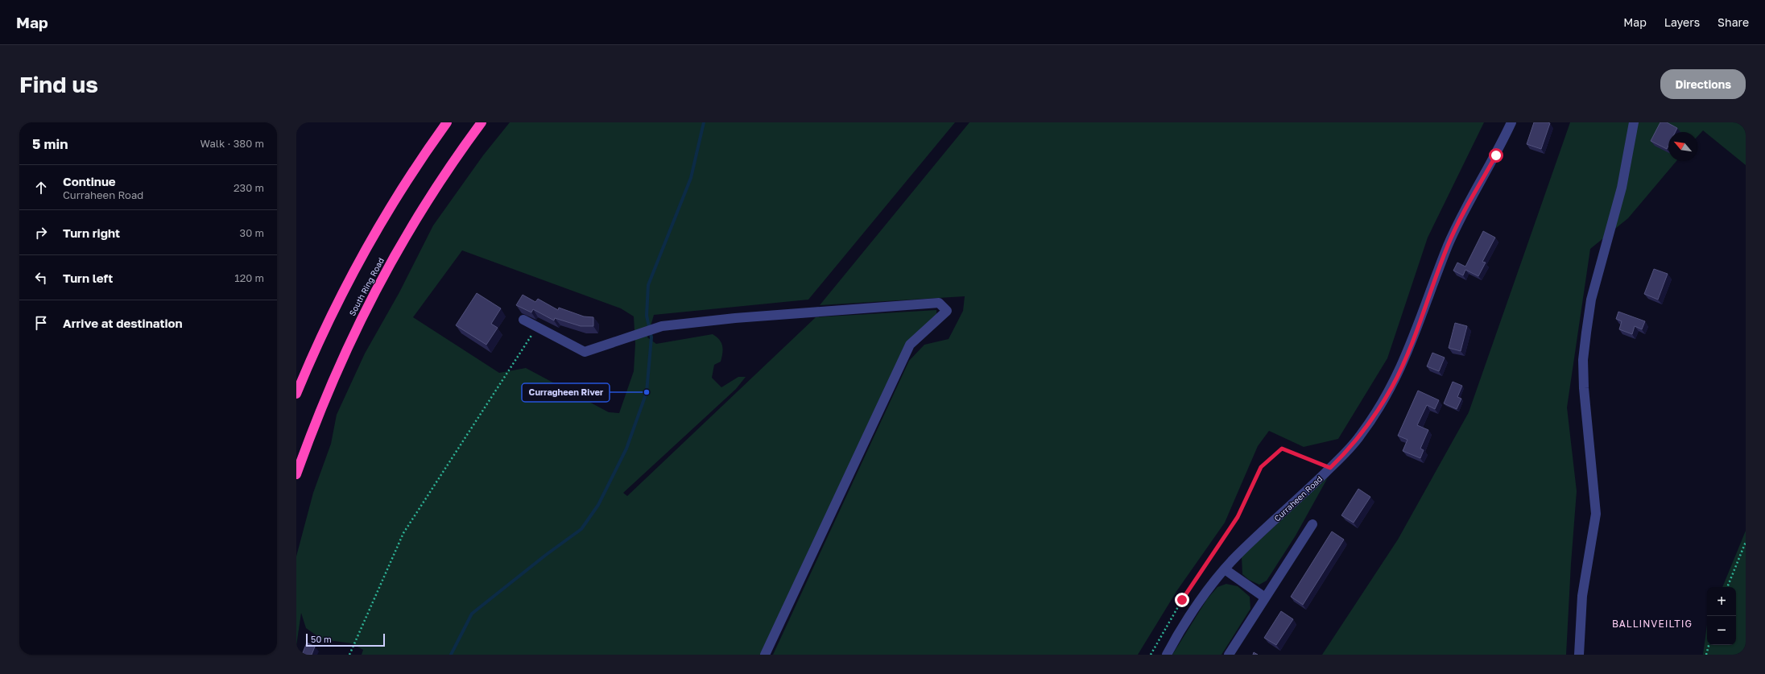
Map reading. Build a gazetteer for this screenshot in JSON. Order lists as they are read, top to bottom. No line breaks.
{"streets":{"highway":["South Ring Road"],"street":["Curraheen Road"]},"districts":["BALLINVEILTIG"],"places":["Curragheen River"],"scale_bar":"50 m","north":"top left","page":{"header":"Map","nav":["Map","Layers","Share"],"buttons":"Directions","title":"Find us","heading":["5 min","Walk · 380 m"],"list":[["Continue","Curraheen Road","230 m"],["Turn right","30 m"],["Turn left","120 m"],"Arrive at destination"],"map_buttons":["+","−"],"scale":"50 m"}}
